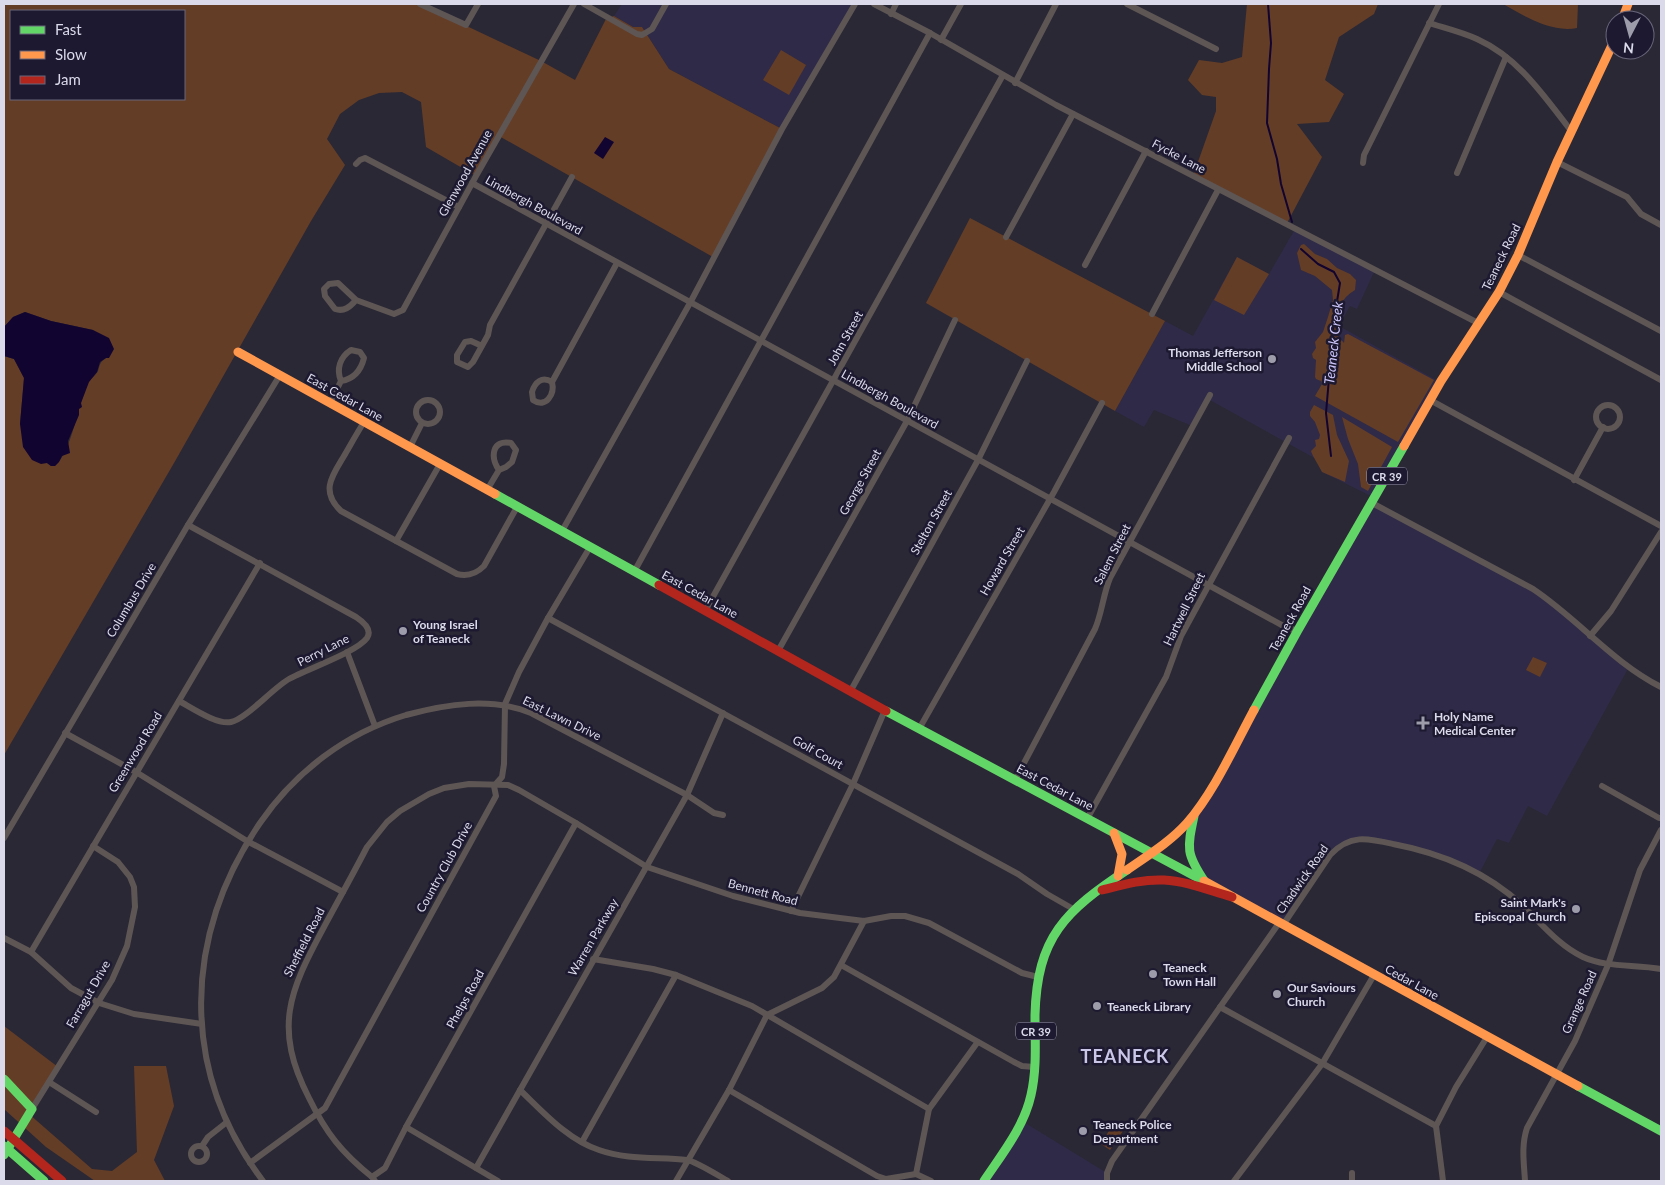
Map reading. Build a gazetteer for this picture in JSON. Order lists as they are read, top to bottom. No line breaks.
{"streets":{"main road":["Teaneck Road","East Cedar Lane","CR 39","Cedar Lane","Farragut Drive"],"street":["Fycke Lane","Glenwood Avenue","Lindbergh Boulevard","John Street","George Street","Stelton Street","Salem Street","Howard Street","Columbus Drive","Hartwell Street","Perry Lane","East Lawn Drive","Greenwood Road","Golf Court","Country Club Drive","Chadwick Road","Bennett Road","Warren Parkway","Sheffield Road","Phelps Road","Grange Road"]},"crossings":[["Fycke Lane","Teaneck Road"],["Fycke Lane","John Street"],["Glenwood Avenue","Lindbergh Boulevard"],["Lindbergh Boulevard","Teaneck Road"],["Lindbergh Boulevard","John Street"],["Lindbergh Boulevard","George Street"],["Lindbergh Boulevard","Stelton Street"],["Lindbergh Boulevard","Salem Street"],["Lindbergh Boulevard","Howard Street"],["Lindbergh Boulevard","Hartwell Street"],["Teaneck Road","East Cedar Lane"],["Teaneck Road","Golf Court"],["Teaneck Road","Bennett Road"],["Teaneck Road","Cedar Lane"],["John Street","East Cedar Lane"],["East Cedar Lane","George Street"],["East Cedar Lane","Stelton Street"],["East Cedar Lane","Salem Street"],["East Cedar Lane","Howard Street"],["East Cedar Lane","Columbus Drive"],["East Cedar Lane","Hartwell Street"],["East Cedar Lane","Country Club Drive"],["East Cedar Lane","Cedar Lane"],["Columbus Drive","Perry Lane"],["Perry Lane","Greenwood Road"],["East Lawn Drive","Country Club Drive"],["East Lawn Drive","Warren Parkway"],["Greenwood Road","Farragut Drive"],["Golf Court","Country Club Drive"],["Golf Court","Warren Parkway"],["Country Club Drive","Bennett Road"],["Country Club Drive","Sheffield Road"],["Chadwick Road","Cedar Lane"],["Chadwick Road","Grange Road"],["Bennett Road","Warren Parkway"],["Bennett Road","Sheffield Road"],["Bennett Road","Phelps Road"],["Sheffield Road","Phelps Road"],["Cedar Lane","Grange Road"]],"districts":["TEANECK"],"water":["Teaneck Creek"],"places":{"other":["Thomas Jefferson Middle School","Young Israel of Teaneck","Saint Mark's Episcopal Church","Teaneck Town Hall","Our Saviours Church","Teaneck Library","Teaneck Police Department"],"health":["Holy Name Medical Center"]},"legend":["Fast","Slow","Jam"],"north":"bottom"}
